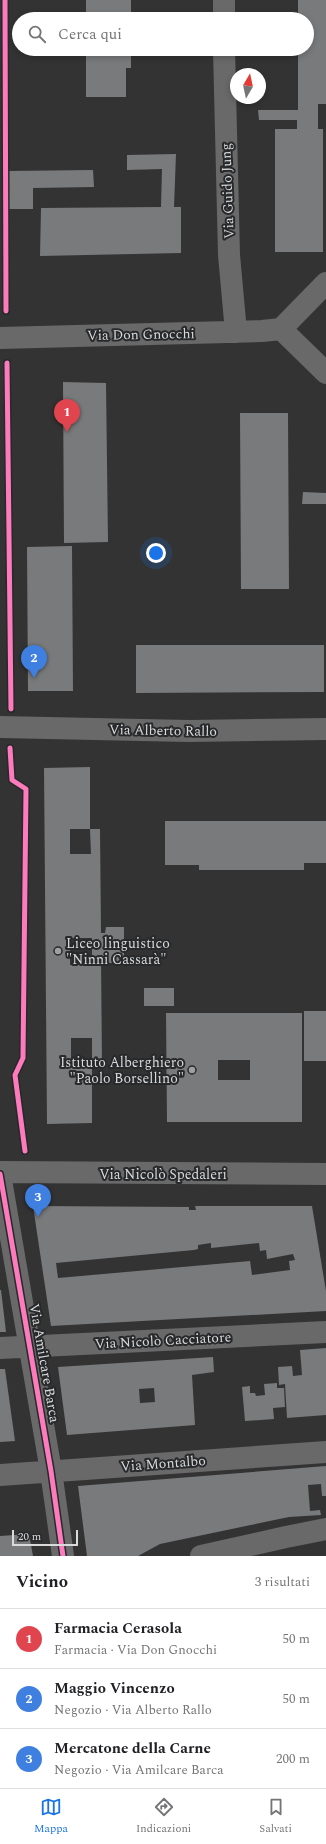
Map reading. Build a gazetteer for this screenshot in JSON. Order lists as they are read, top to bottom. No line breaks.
{"streets":{"street":["Via Guido Jung","Via Don Gnocchi","Via Alberto Rallo","Via Nicolò Spedaleri","Via Nicolò Cacciatore","Via Amilcare Barca","Via Montalbo"]},"crossings":[["Via Guido Jung","Via Don Gnocchi"],["Via Nicolò Spedaleri","Via Amilcare Barca"],["Via Nicolò Cacciatore","Via Amilcare Barca"],["Via Amilcare Barca","Via Montalbo"]],"places":["Liceo linguistico \"Ninni Cassarà\"","Istituto Alberghiero \"Paolo Borsellino\""],"scale_bar":"20 m","north":"top","page":{"search":"Cerca qui","pins":["1","2","3"],"scale":"20 m","heading":["Vicino","3 risultati"],"list":[{"mark":"1","name":"Farmacia Cerasola","note":"Farmacia · Via Don Gnocchi","value":"50 m"},{"mark":"2","name":"Maggio Vincenzo","note":"Negozio · Via Alberto Rallo","value":"50 m"},{"mark":"3","name":"Mercatone della Carne","note":"Negozio · Via Amilcare Barca","value":"200 m"}],"nav":["Mappa","Indicazioni","Salvati"]}}
